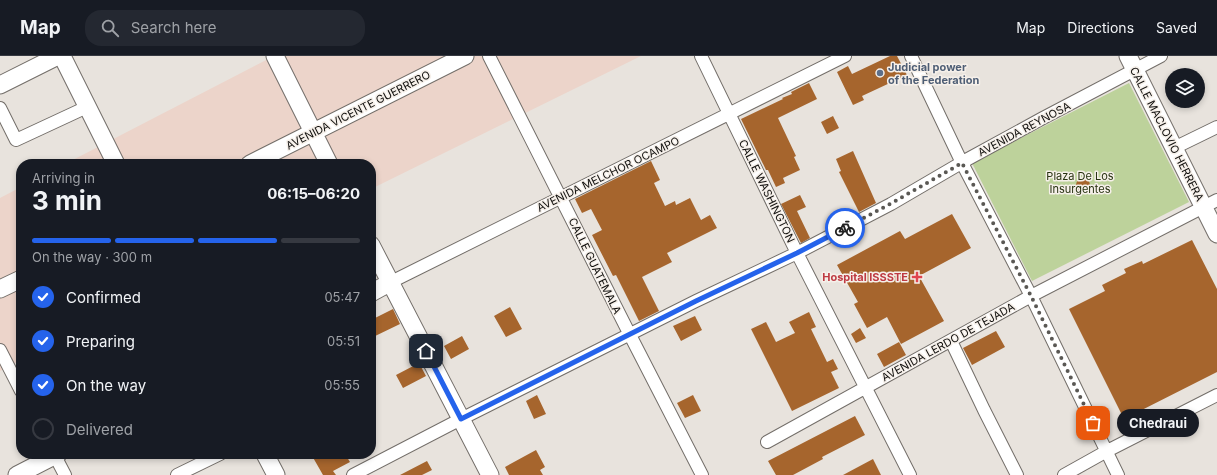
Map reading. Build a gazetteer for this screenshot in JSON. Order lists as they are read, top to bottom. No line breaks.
{"streets":{"main road":["AVENIDA VICENTE GUERRERO","CALLE MACLOVIO HERRERA","AVENIDA MELCHOR OCAMPO"],"street":["AVENIDA REYNOSA","CALLE WASHINGTON","CALLE GUATEMALA","AVENIDA LERDO DE TEJADA"]},"crossings":[["AVENIDA REYNOSA","CALLE MACLOVIO HERRERA"],["AVENIDA REYNOSA","CALLE WASHINGTON"],["AVENIDA REYNOSA","CALLE GUATEMALA"],["CALLE MACLOVIO HERRERA","AVENIDA LERDO DE TEJADA"],["AVENIDA MELCHOR OCAMPO","CALLE WASHINGTON"],["AVENIDA MELCHOR OCAMPO","CALLE GUATEMALA"],["CALLE WASHINGTON","AVENIDA LERDO DE TEJADA"]],"parks":["Plaza De Los Insurgentes"],"places":{"other":["Judicial power of the Federation","Chedraui"],"health":["Hospital ISSSTE"]},"page":{"header":"Map","search":"Search here","nav":["Map","Directions","Saved"],"heading":["3 min","Arriving in","06:15–06:20"],"bar":"On the way · 300 m","list":[["Confirmed","05:47"],["Preparing","05:51"],["On the way","05:55"],"Delivered"],"bubble":"Chedraui"}}
